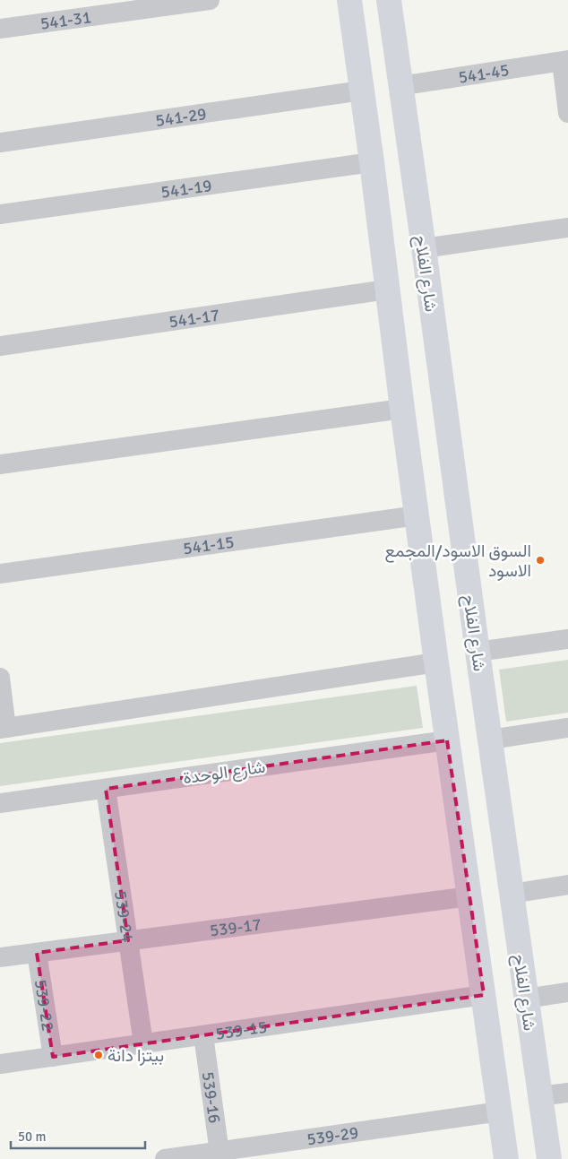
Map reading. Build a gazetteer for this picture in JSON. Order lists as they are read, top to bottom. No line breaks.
{"streets":{"main road":["شارع الفلاح"],"street":["541-31","541-45","541-29","541-19","541-17","541-15","شارع الوحدة","539-24","539-17","539-22","539-15","539-16","539-29"]},"crossings":[["541-45","شارع الفلاح"],["شارع الوحدة","539-24"],["539-24","539-17"],["539-24","539-15"],["539-17","539-22"],["539-22","539-15"],["539-15","539-16"],["539-16","539-29"]],"places":["السوق الاسود/المجمع الاسود","بيتزا دانة"],"scale_bar":"50 m"}
